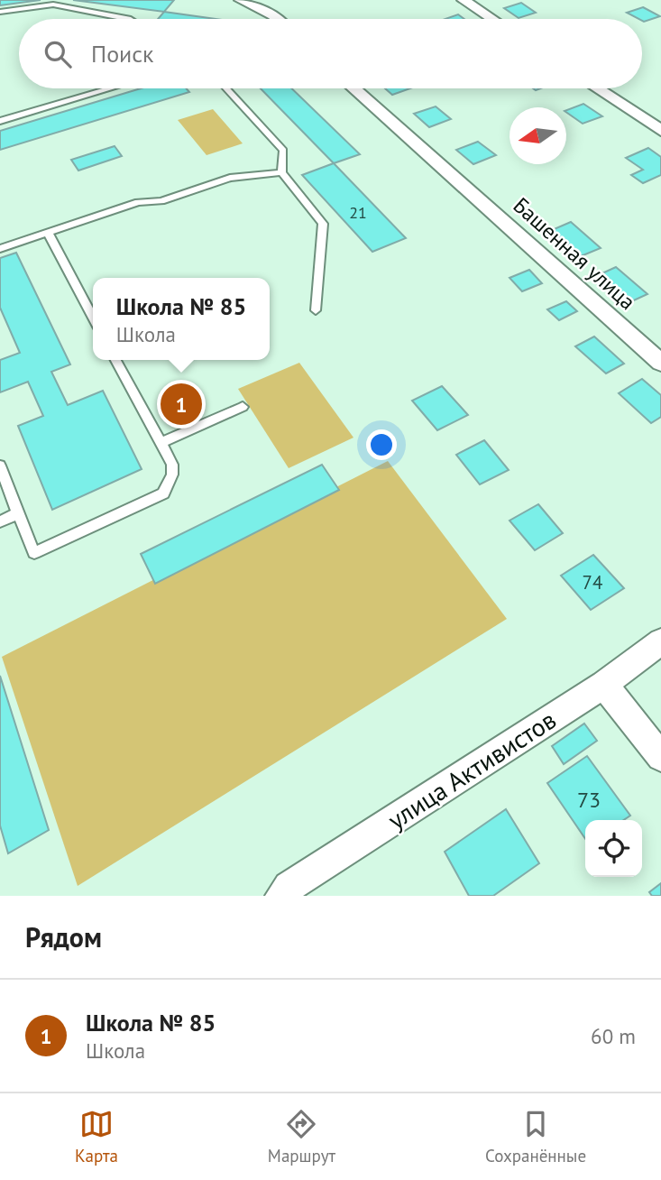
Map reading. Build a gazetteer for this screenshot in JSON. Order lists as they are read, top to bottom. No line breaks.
{"streets":{"street":["Башенная улица","улица Активистов"]},"house_numbers":["21","74","73"],"north":"left","page":{"search":"Поиск","popup":["Школа № 85","Школа"],"pins":"1","heading":"Рядом","list":[{"mark":"1","name":"Школа № 85","note":"Школа","value":"60 m"}],"nav":["Карта","Маршрут","Сохранённые"]}}
